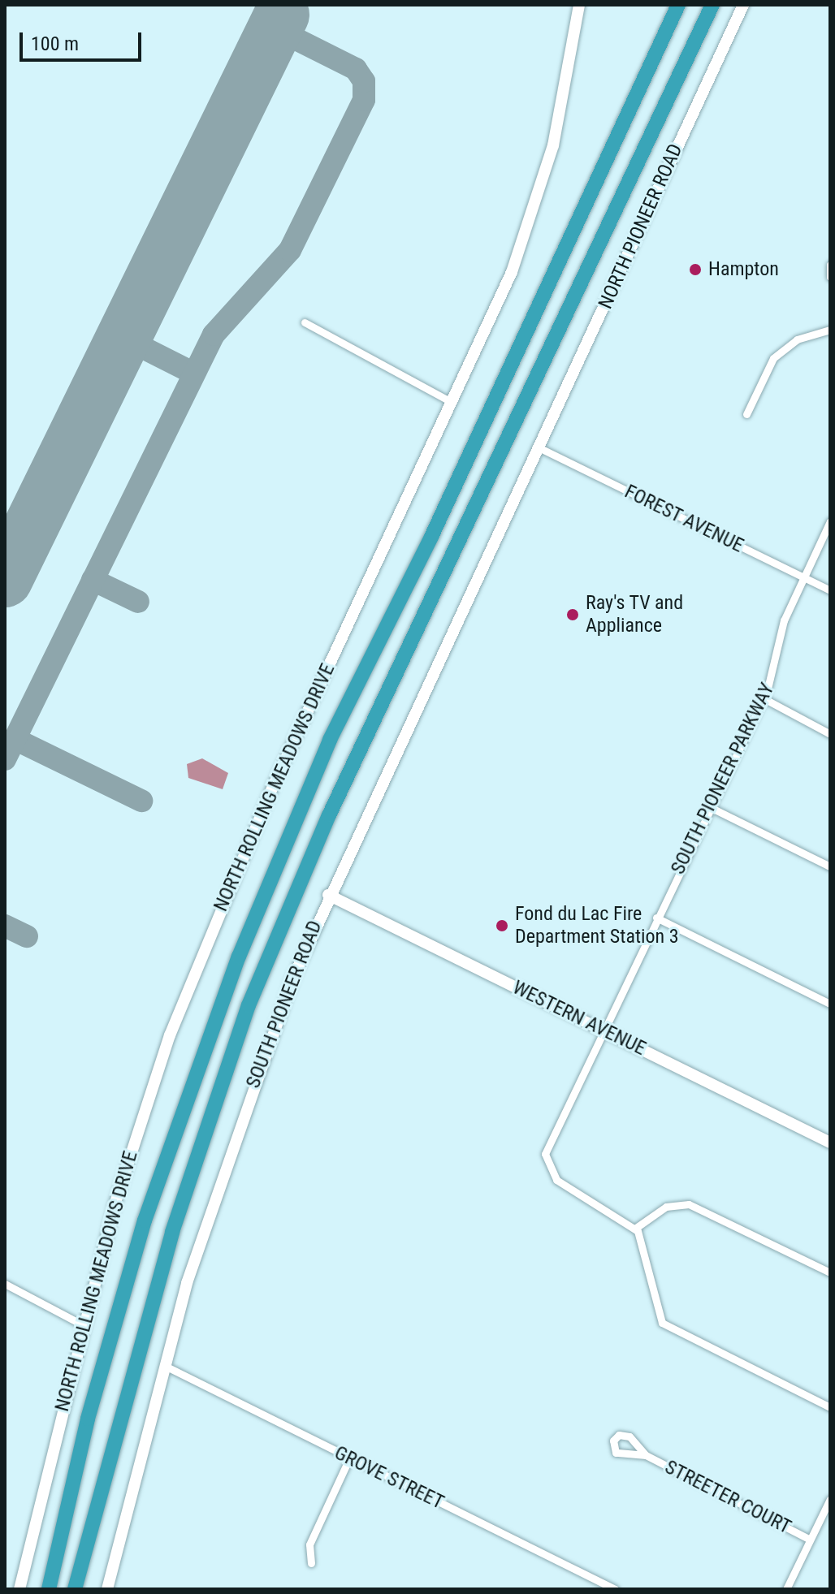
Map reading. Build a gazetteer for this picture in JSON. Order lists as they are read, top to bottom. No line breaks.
{"streets":{"main road":["NORTH PIONEER ROAD","NORTH ROLLING MEADOWS DRIVE","SOUTH PIONEER ROAD","WESTERN AVENUE"],"street":["FOREST AVENUE","SOUTH PIONEER PARKWAY","GROVE STREET","STREETER COURT"]},"crossings":[["NORTH PIONEER ROAD","FOREST AVENUE"],["NORTH PIONEER ROAD","SOUTH PIONEER ROAD"],["FOREST AVENUE","SOUTH PIONEER PARKWAY"],["FOREST AVENUE","SOUTH PIONEER ROAD"],["SOUTH PIONEER PARKWAY","WESTERN AVENUE"],["SOUTH PIONEER ROAD","WESTERN AVENUE"],["SOUTH PIONEER ROAD","GROVE STREET"]],"places":["Hampton","Ray's TV and Appliance","Fond du Lac Fire Department Station 3"],"scale_bar":"100 m"}
